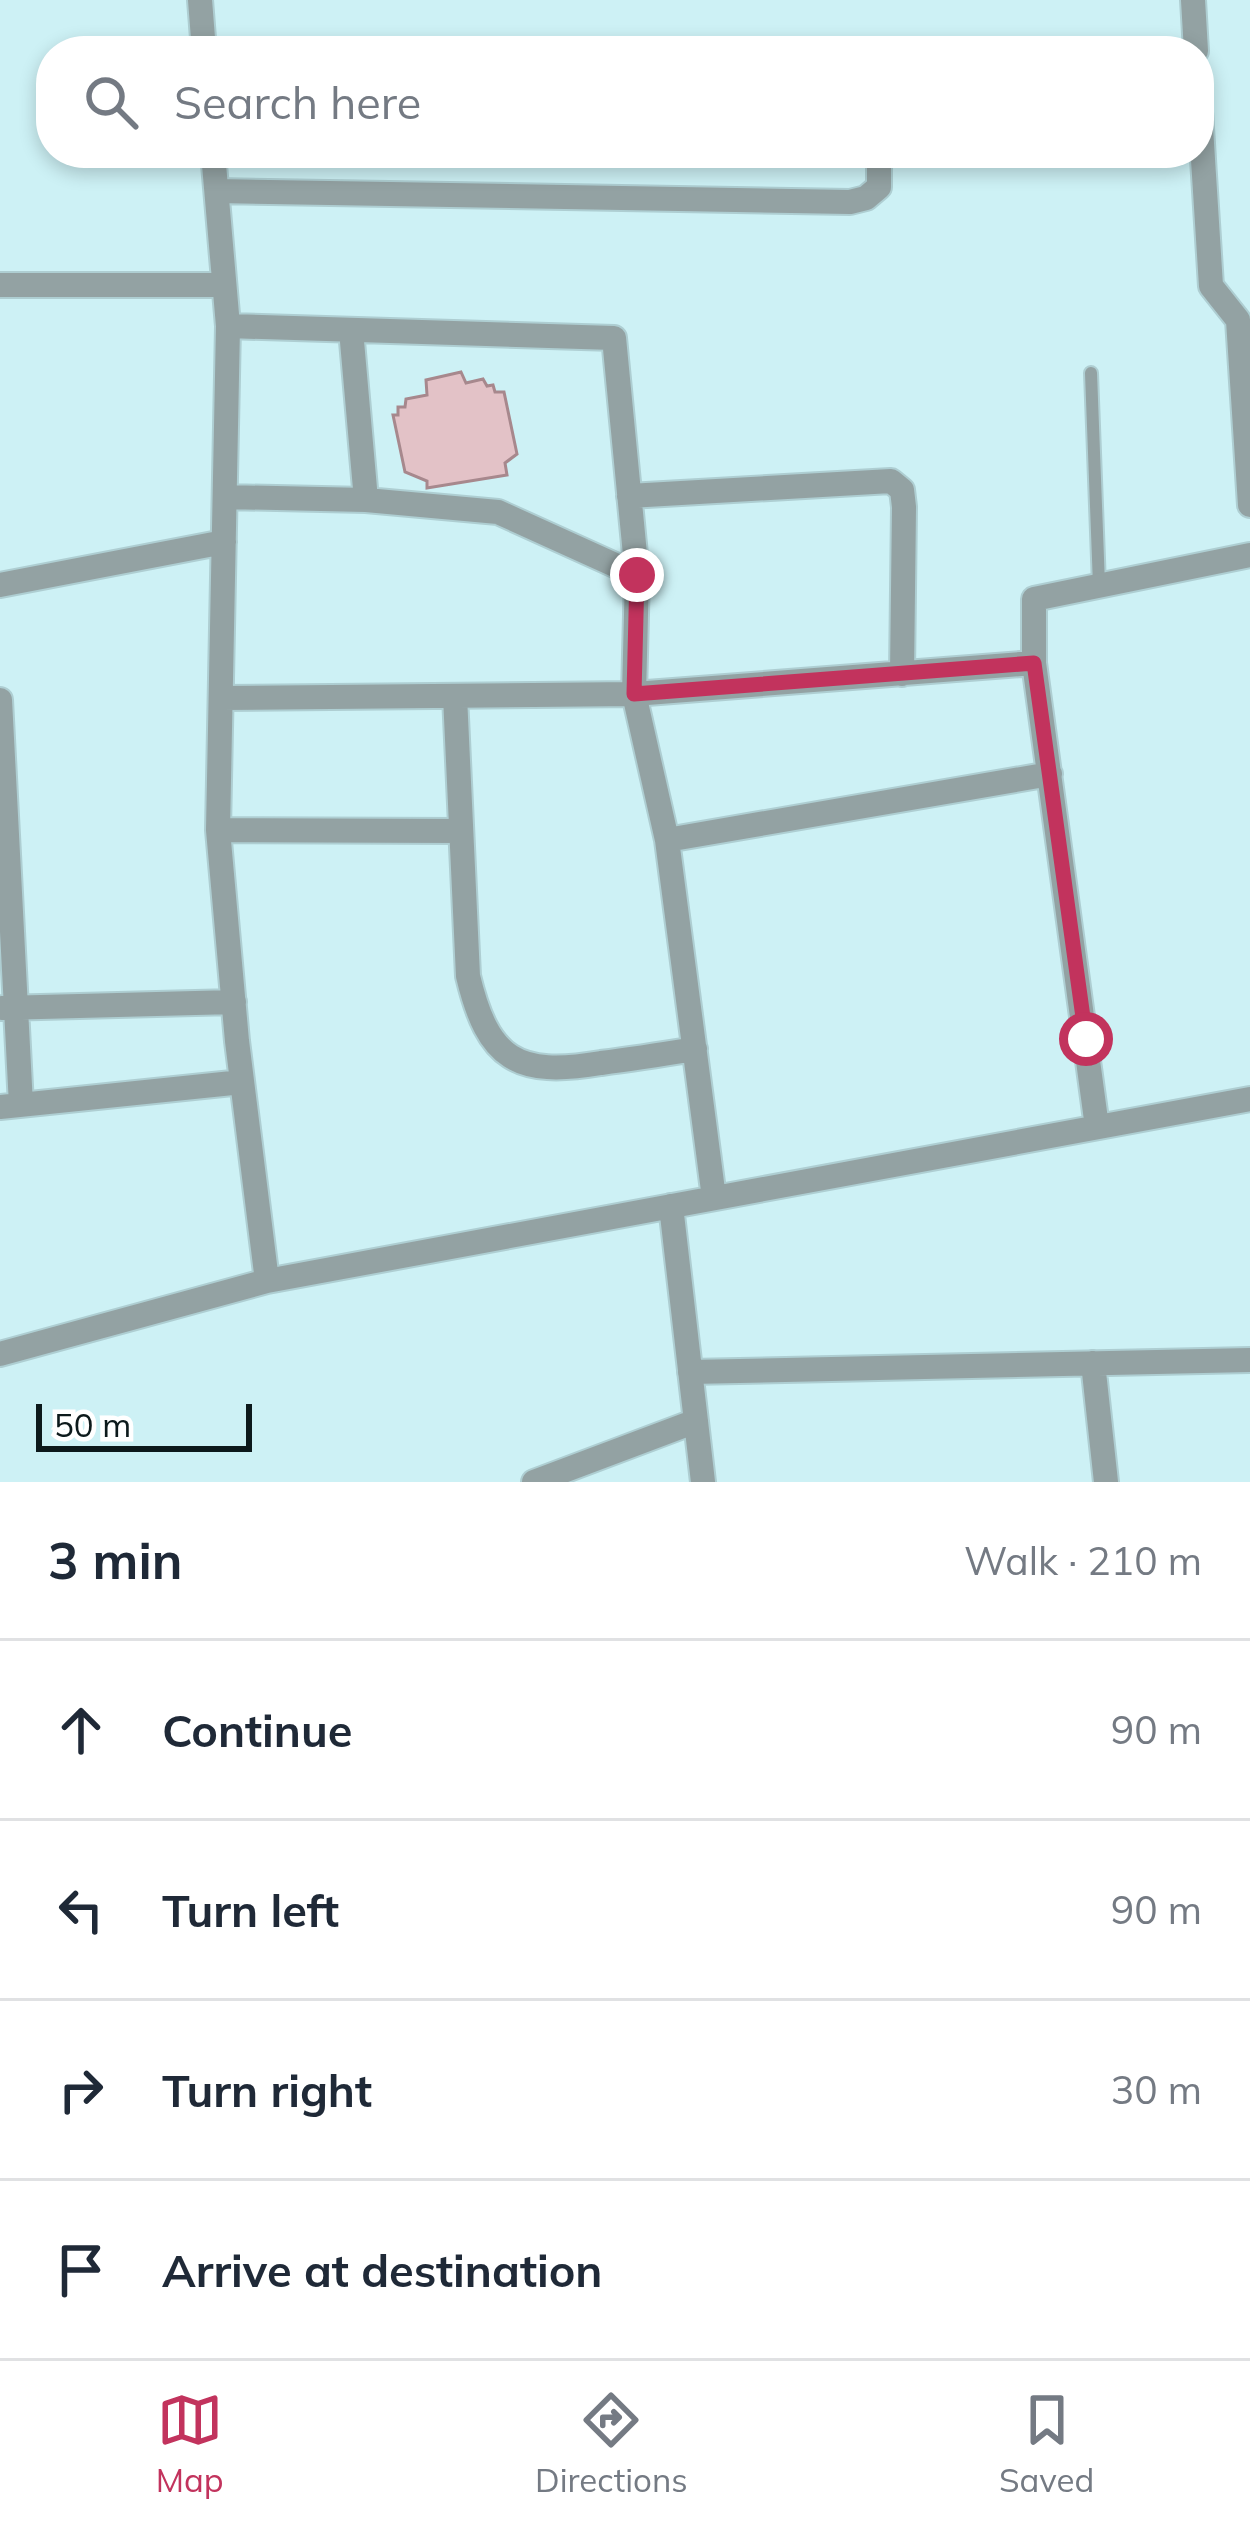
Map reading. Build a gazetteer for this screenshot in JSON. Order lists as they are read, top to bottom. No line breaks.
{"scale_bar":"50 m","page":{"search":"Search here","scale":"50 m","heading":["3 min","Walk · 210 m"],"list":[["Continue","90 m"],["Turn left","90 m"],["Turn right","30 m"],"Arrive at destination"],"nav":["Map","Directions","Saved"]}}
